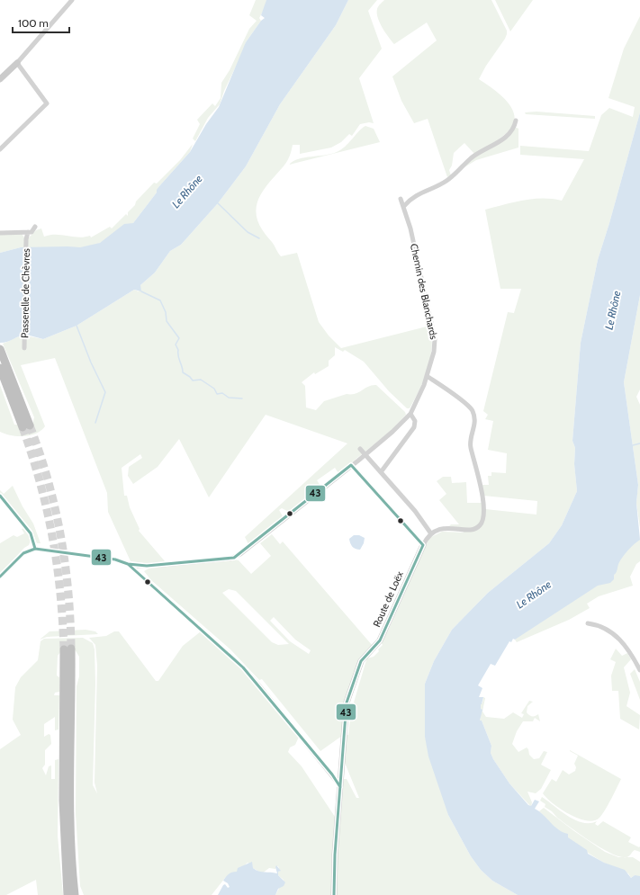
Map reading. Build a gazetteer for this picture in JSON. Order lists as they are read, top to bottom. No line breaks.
{"streets":{"street":["Chemin des Blanchards","Passerelle de Chèvres","Route de Loëx"]},"water":["Le Rhône"],"lines":["transit line 43"],"scale_bar":"100 m"}
